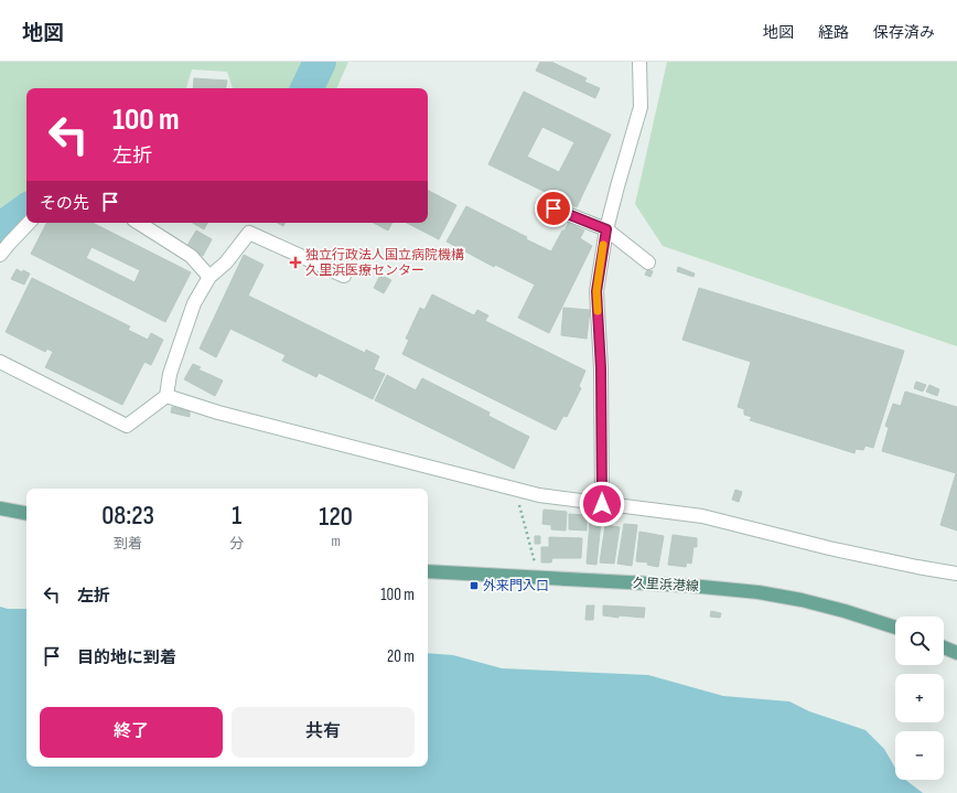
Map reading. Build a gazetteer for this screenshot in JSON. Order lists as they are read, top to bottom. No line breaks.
{"streets":{"main road":["久里浜港線"]},"places":{"health":["独立行政法人国立病院機構 久里浜医療センター"],"transit":["外来門入口"]},"page":{"header":"地図","nav":["地図","経路","保存済み"],"turn":["100 m","左折"],"then":"その先","eta":["08:23","到着","1","分","120","m"],"list":[{"name":"左折","value":"100 m"},{"name":"目的地に到着","value":"20 m"}],"map_buttons":["+","−"],"buttons":["終了","共有"]}}
